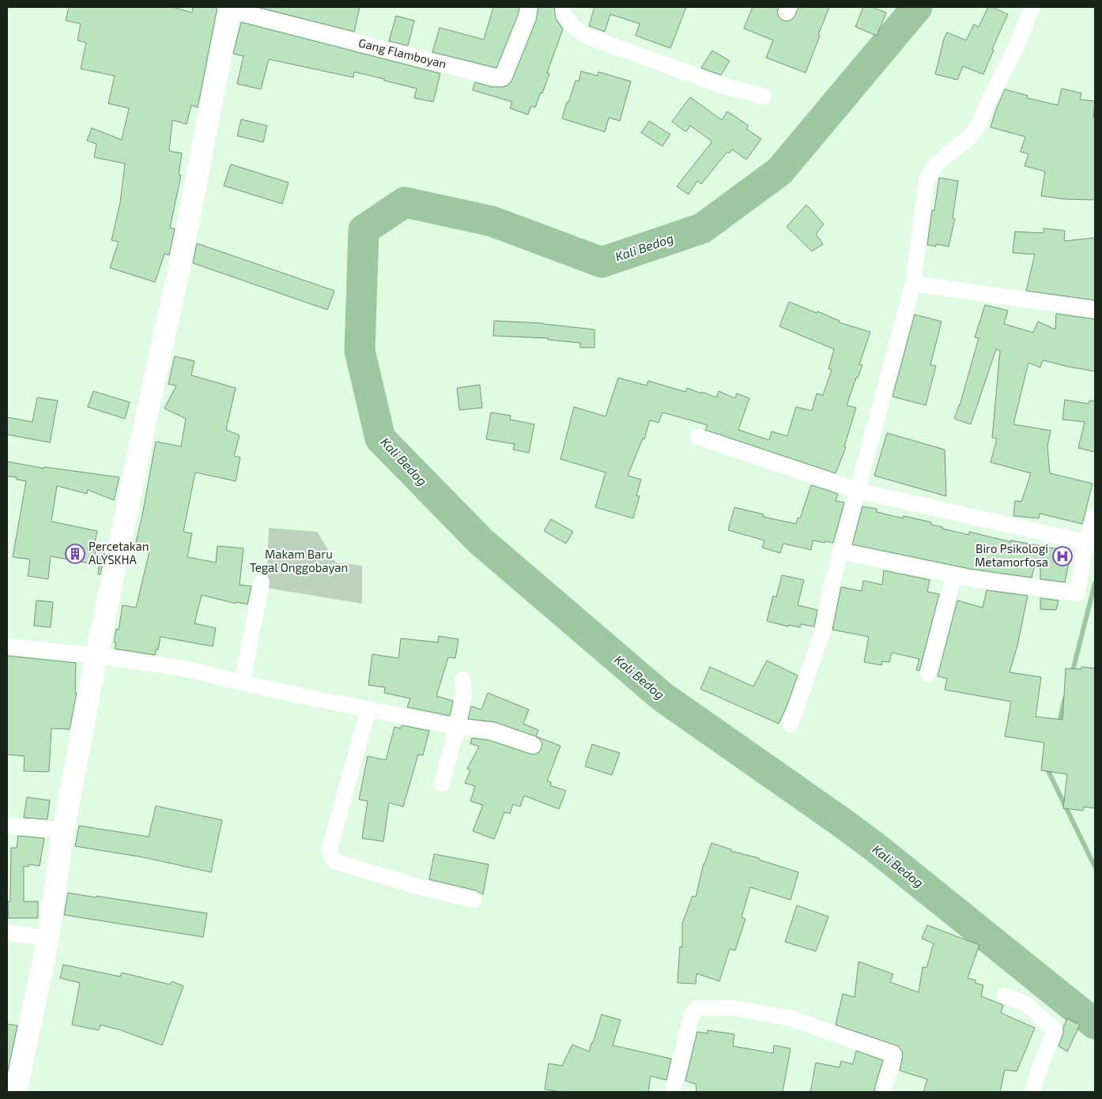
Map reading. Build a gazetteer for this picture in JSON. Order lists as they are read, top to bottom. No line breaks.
{"streets":{"street":["Gang Flamboyan"]},"water":["Kali Bedog"],"parks":["Makam Baru Tegal Onggobayan"],"places":{"building":["Percetakan ALYSKHA"],"hospital":["Biro Psikologi Metamorfosa"]}}
